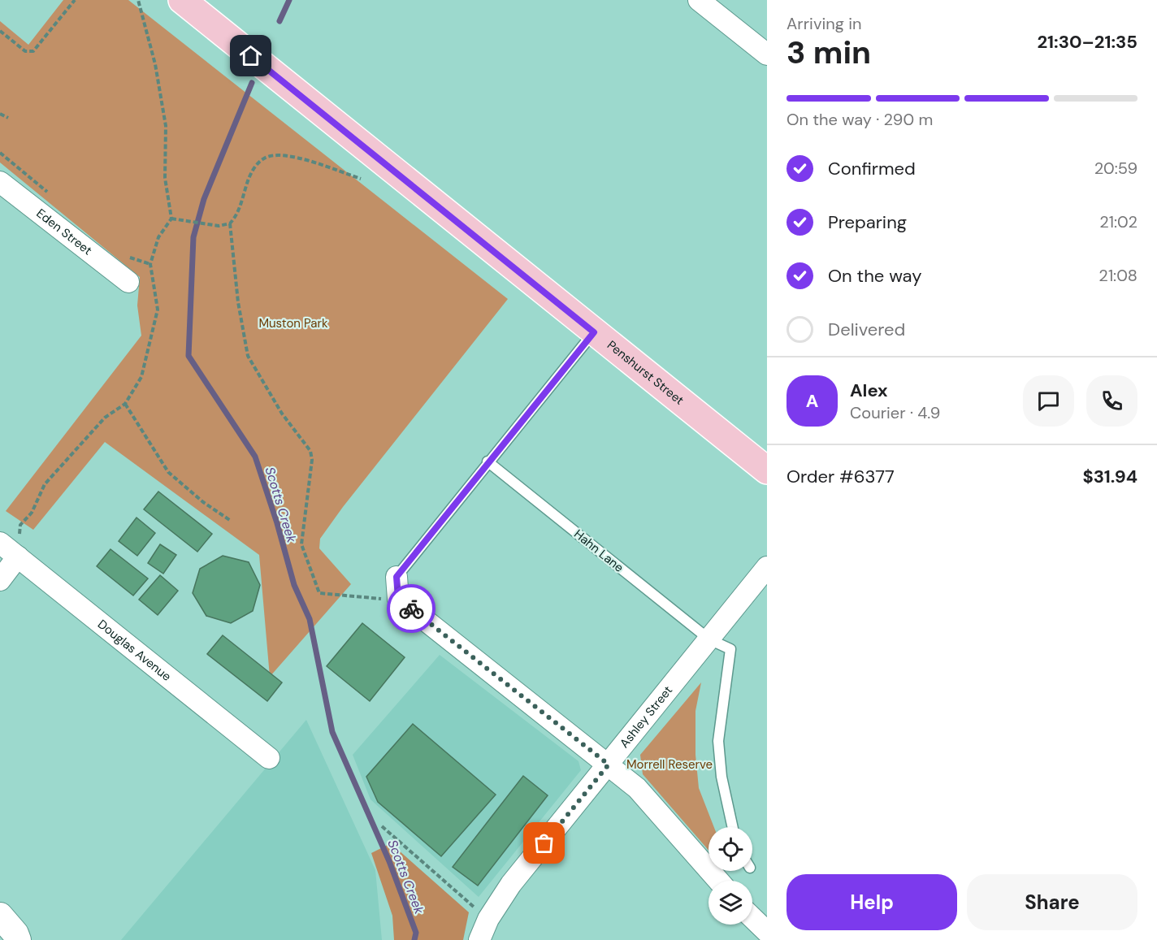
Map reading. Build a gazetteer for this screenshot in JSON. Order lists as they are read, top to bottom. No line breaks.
{"streets":{"main road":["Penshurst Street"],"street":["Eden Street","Douglas Avenue","Ashley Street"],"lane":["Hahn Lane"]},"crossings":[["Hahn Lane","Ashley Street"]],"water":["Scotts Creek"],"parks":["Muston Park","Morrell Reserve"],"page":{"heading":["3 min","Arriving in","21:30–21:35"],"panel":["Alex","Courier · 4.9","Order #6377","$31.94"],"bar":"On the way · 290 m","list":[["Confirmed","20:59"],["Preparing","21:02"],["On the way","21:08"],"Delivered"],"round":"A","buttons":["Help","Share"]}}
